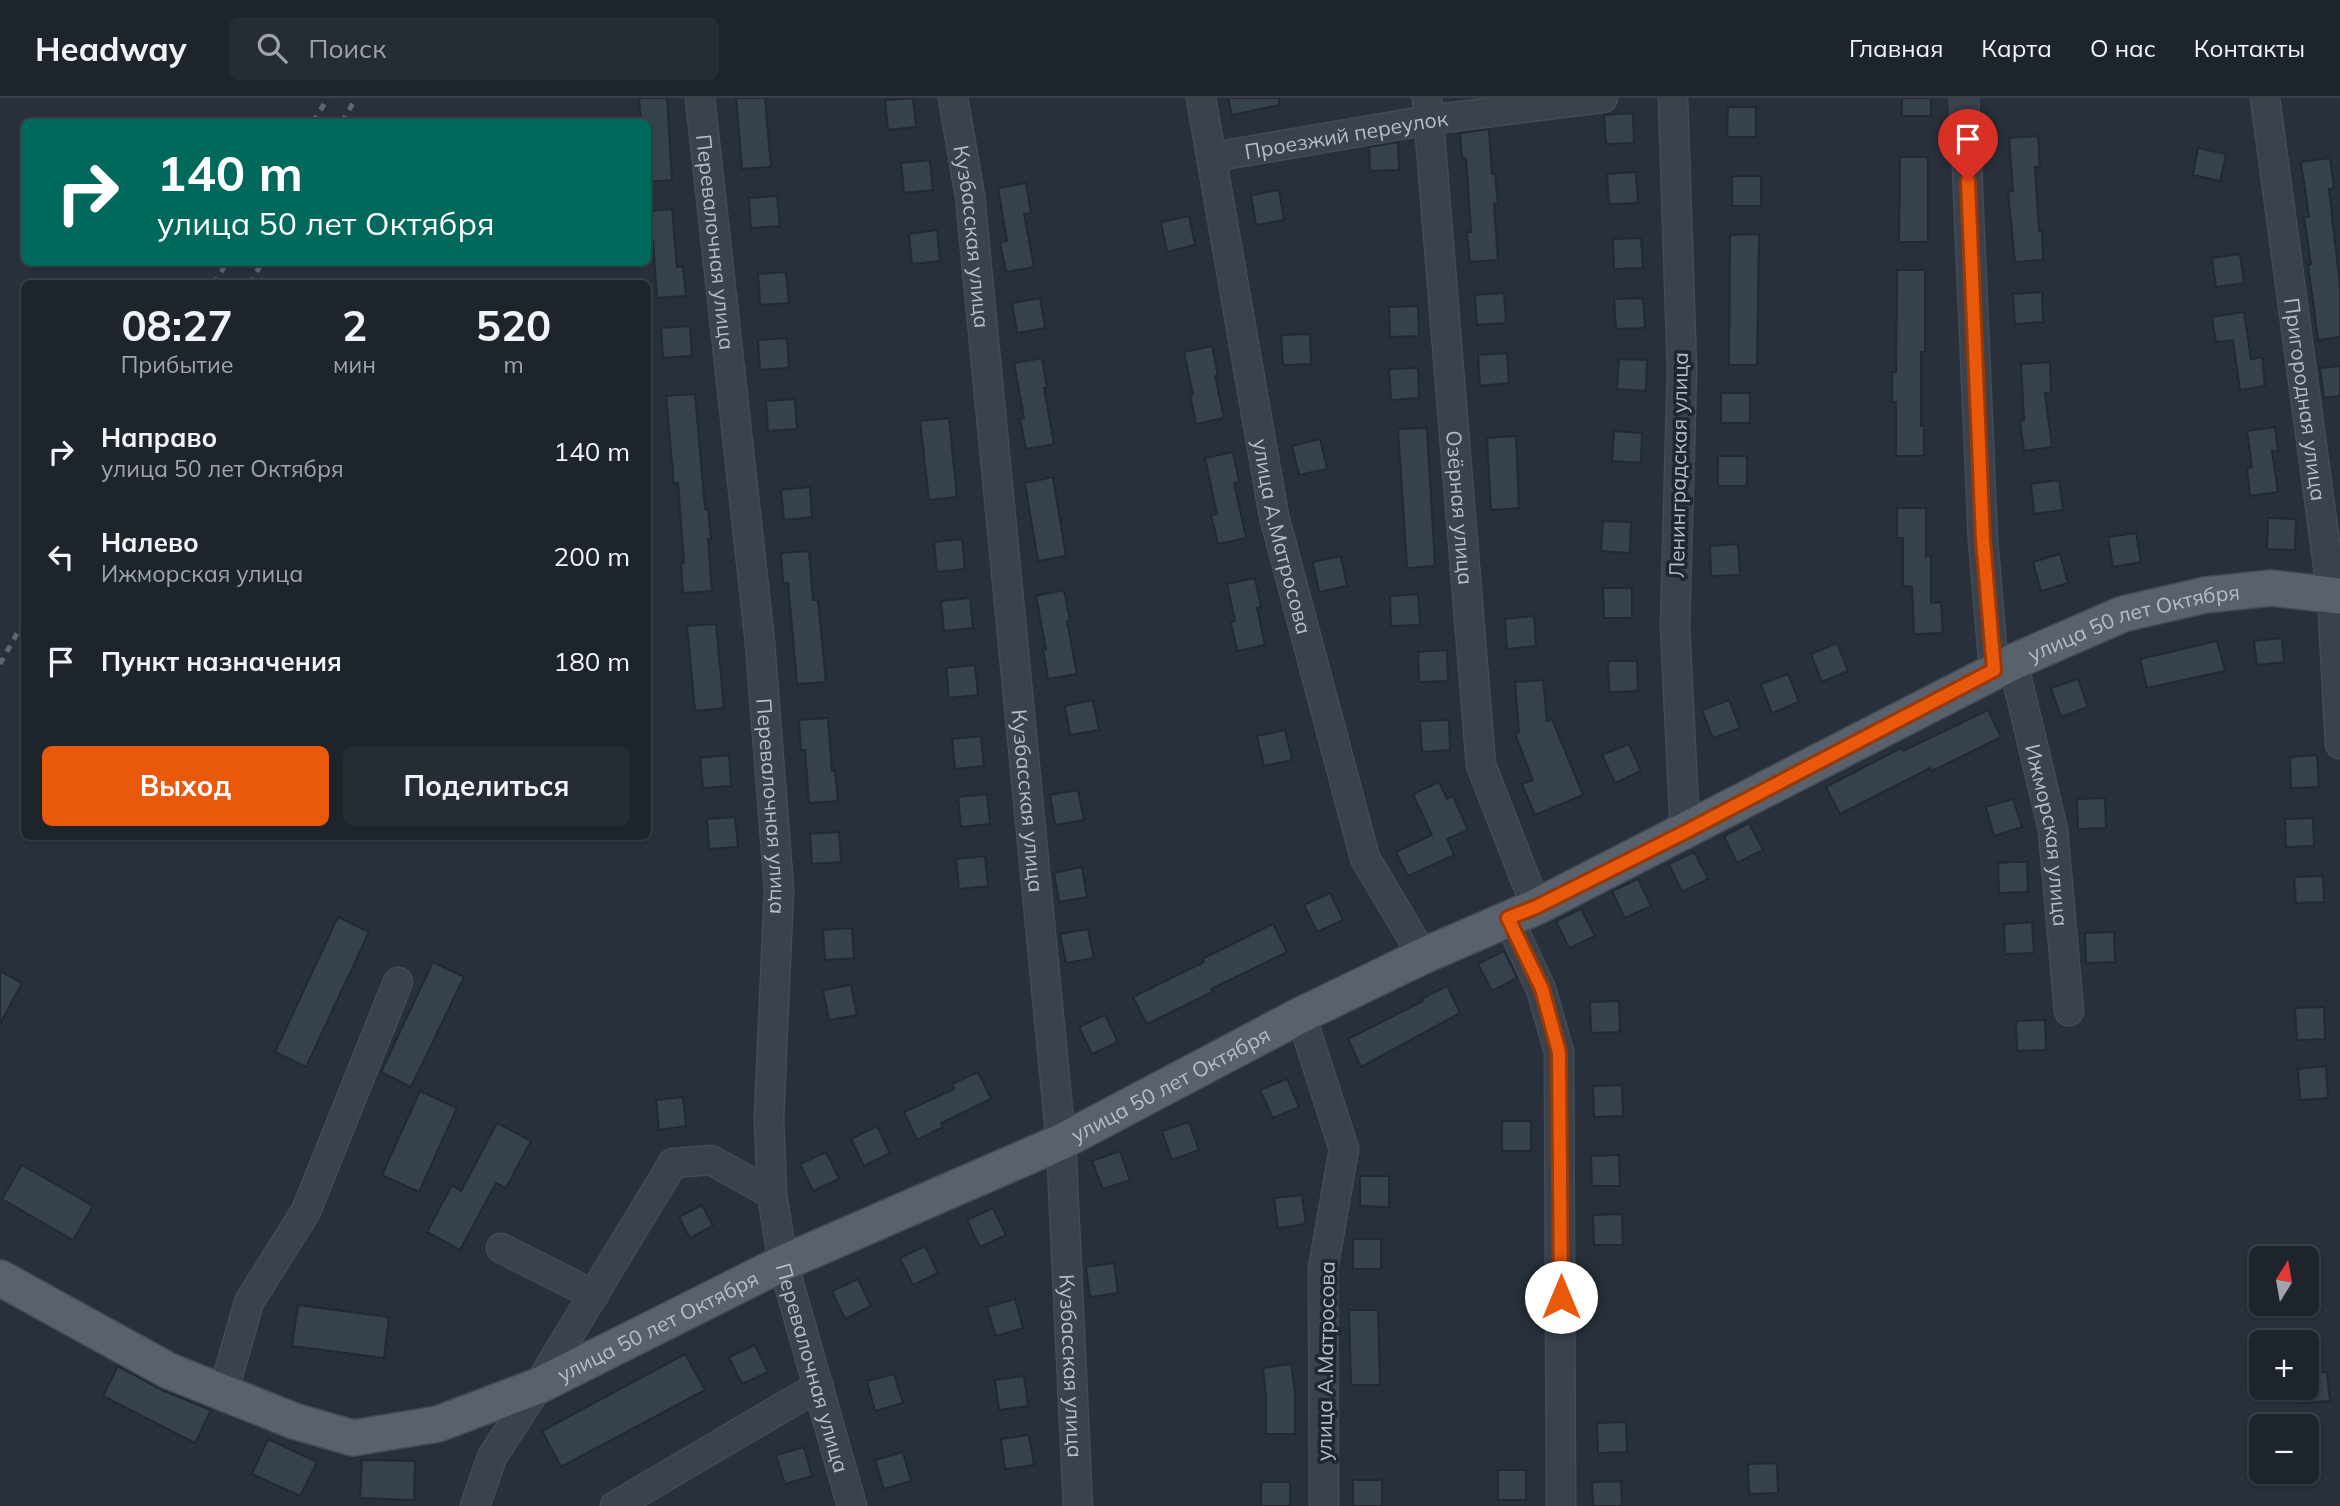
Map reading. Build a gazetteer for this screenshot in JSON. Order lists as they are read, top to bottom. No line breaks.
{"streets":{"main road":["улица 50 лет Октября"],"street":["Проезжий переулок","Кузбасская улица","Перевалочная улица","Пригородная улица","Ленинградская улица","Озёрная улица","улица А.Матросова","Ижморская улица"]},"crossings":[["Проезжий переулок","Озёрная улица"],["Проезжий переулок","улица А.Матросова"],["Кузбасская улица","улица 50 лет Октября"],["Перевалочная улица","улица 50 лет Октября"],["Пригородная улица","улица 50 лет Октября"],["Ленинградская улица","улица 50 лет Октября"],["Озёрная улица","улица 50 лет Октября"],["улица А.Матросова","улица 50 лет Октября"],["улица 50 лет Октября","Ижморская улица"]],"north":"top","page":{"header":"Headway","search":"Поиск","nav":["Главная","Карта","О нас","Контакты"],"turn":["140 m","улица 50 лет Октября"],"eta":["08:27","Прибытие","2","мин","520","m"],"list":[{"name":"Направо","note":"улица 50 лет Октября","value":"140 m"},{"name":"Налево","note":"Ижморская улица","value":"200 m"},{"name":"Пункт назначения","value":"180 m"}],"buttons":["Выход","Поделиться"],"map_buttons":["+","−"]}}
